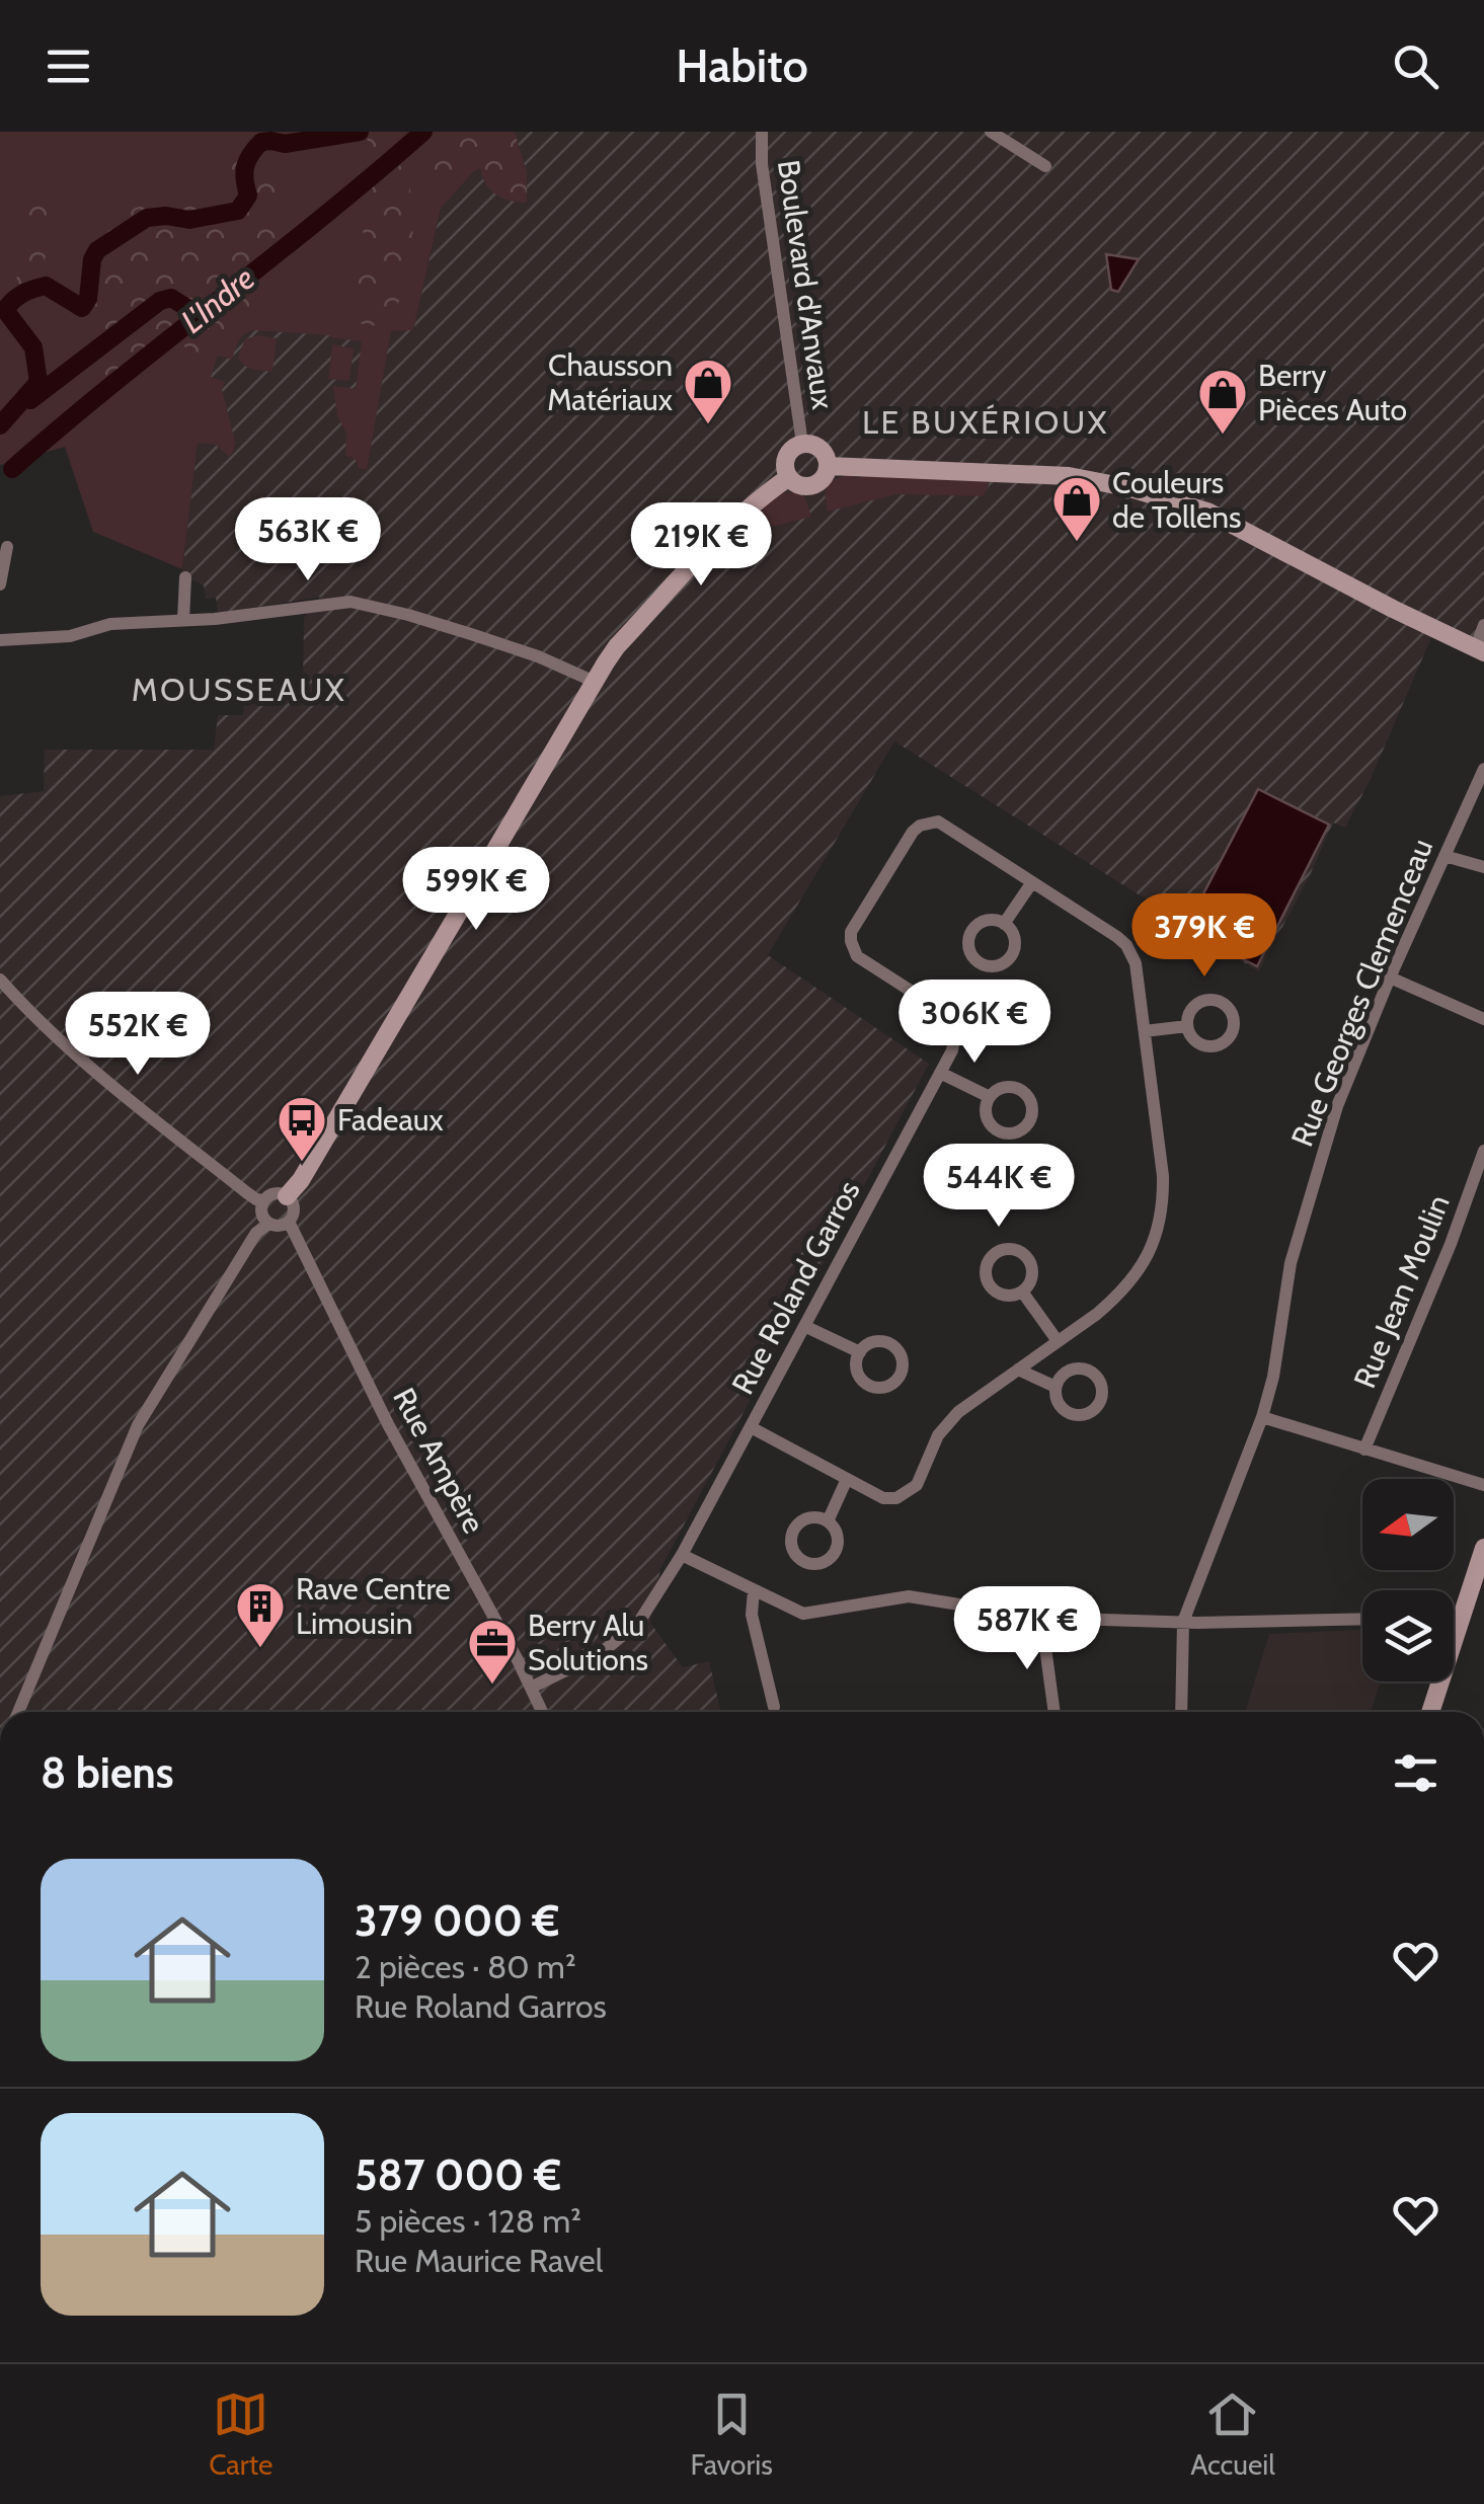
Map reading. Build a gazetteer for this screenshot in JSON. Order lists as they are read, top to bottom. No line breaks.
{"streets":{"street":["Boulevard d'Anvaux","Rue Georges Clemenceau","Rue Roland Garros","Rue Jean Moulin","Rue Ampère"]},"crossings":[["Rue Roland Garros","Rue Ampère"]],"districts":["LE BUXÉRIOUX","MOUSSEAUX"],"water":["L'Indre"],"places":{"shop":["Chausson Matériaux","Berry Pièces Auto","Couleurs de Tollens"],"bus stop":["Fadeaux"],"building":["Rave Centre Limousin"],"office":["Berry Alu Solutions"]},"north":"left","page":{"header":"Habito","price":["563K €","219K €","599K €","379K €","306K €","552K €","544K €","587K €"],"heading":"8 biens","list":[{"name":"379 000 €","note":"2 pièces · 80 m² · Rue Roland Garros"},{"name":"587 000 €","note":"5 pièces · 128 m² · Rue Maurice Ravel"}],"tabs":["Carte","Favoris","Accueil"]}}
